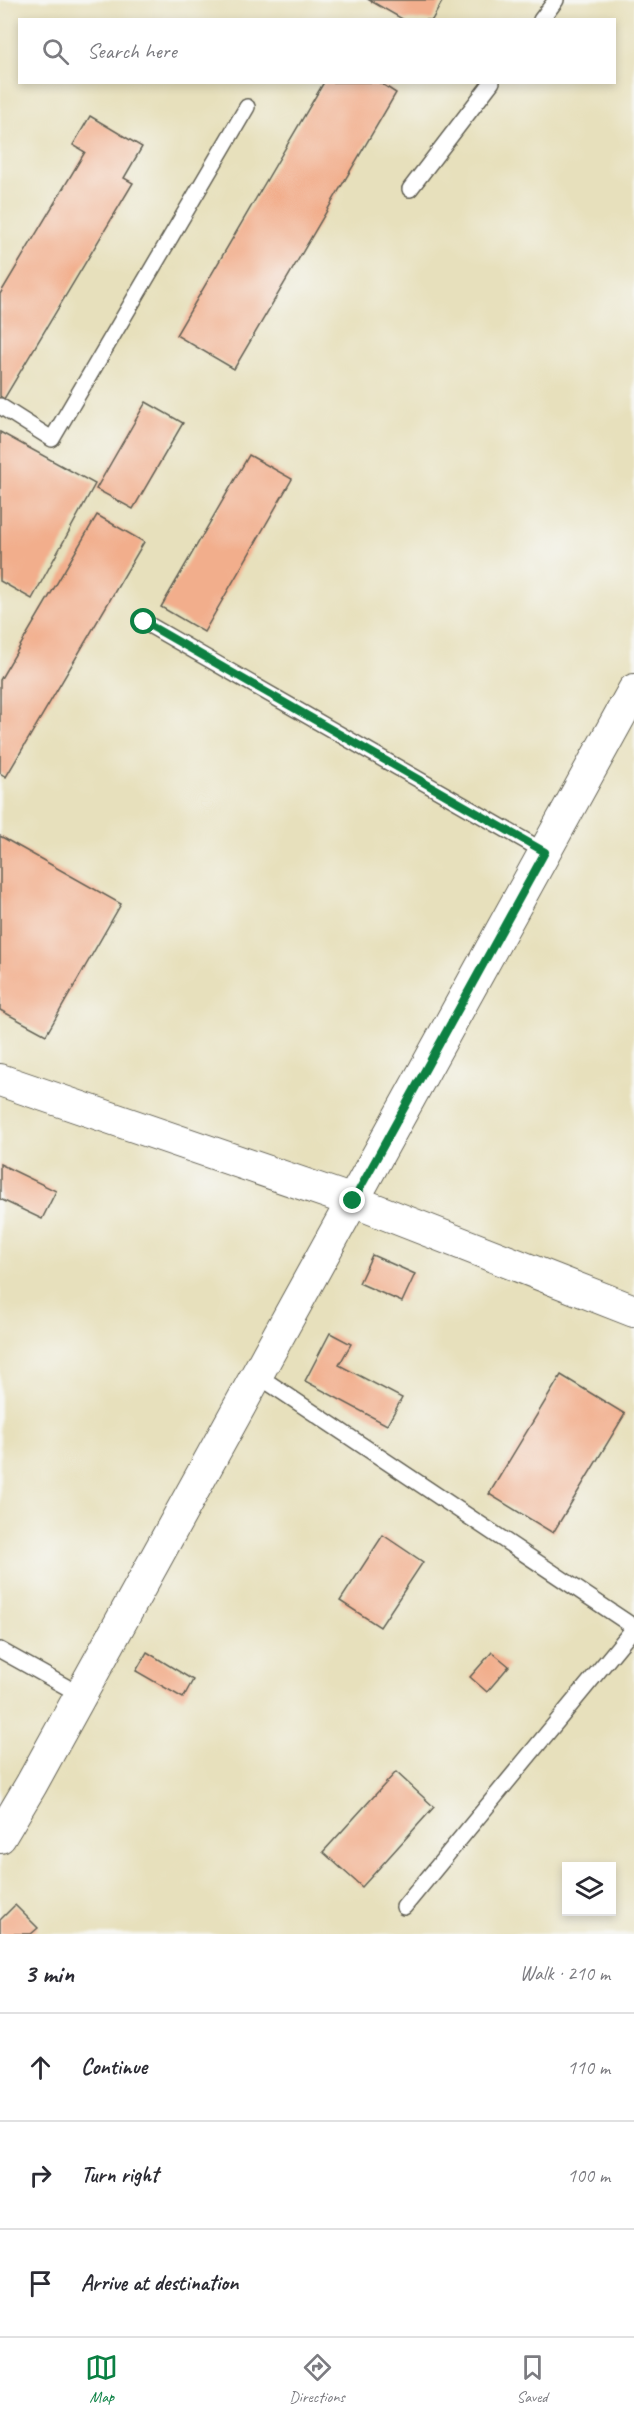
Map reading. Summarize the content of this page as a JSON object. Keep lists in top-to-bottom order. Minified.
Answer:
{"page":{"search":"Search here","heading":["3 min","Walk · 210 m"],"list":[["Continue","110 m"],["Turn right","100 m"],"Arrive at destination"],"nav":["Map","Directions","Saved"]}}
